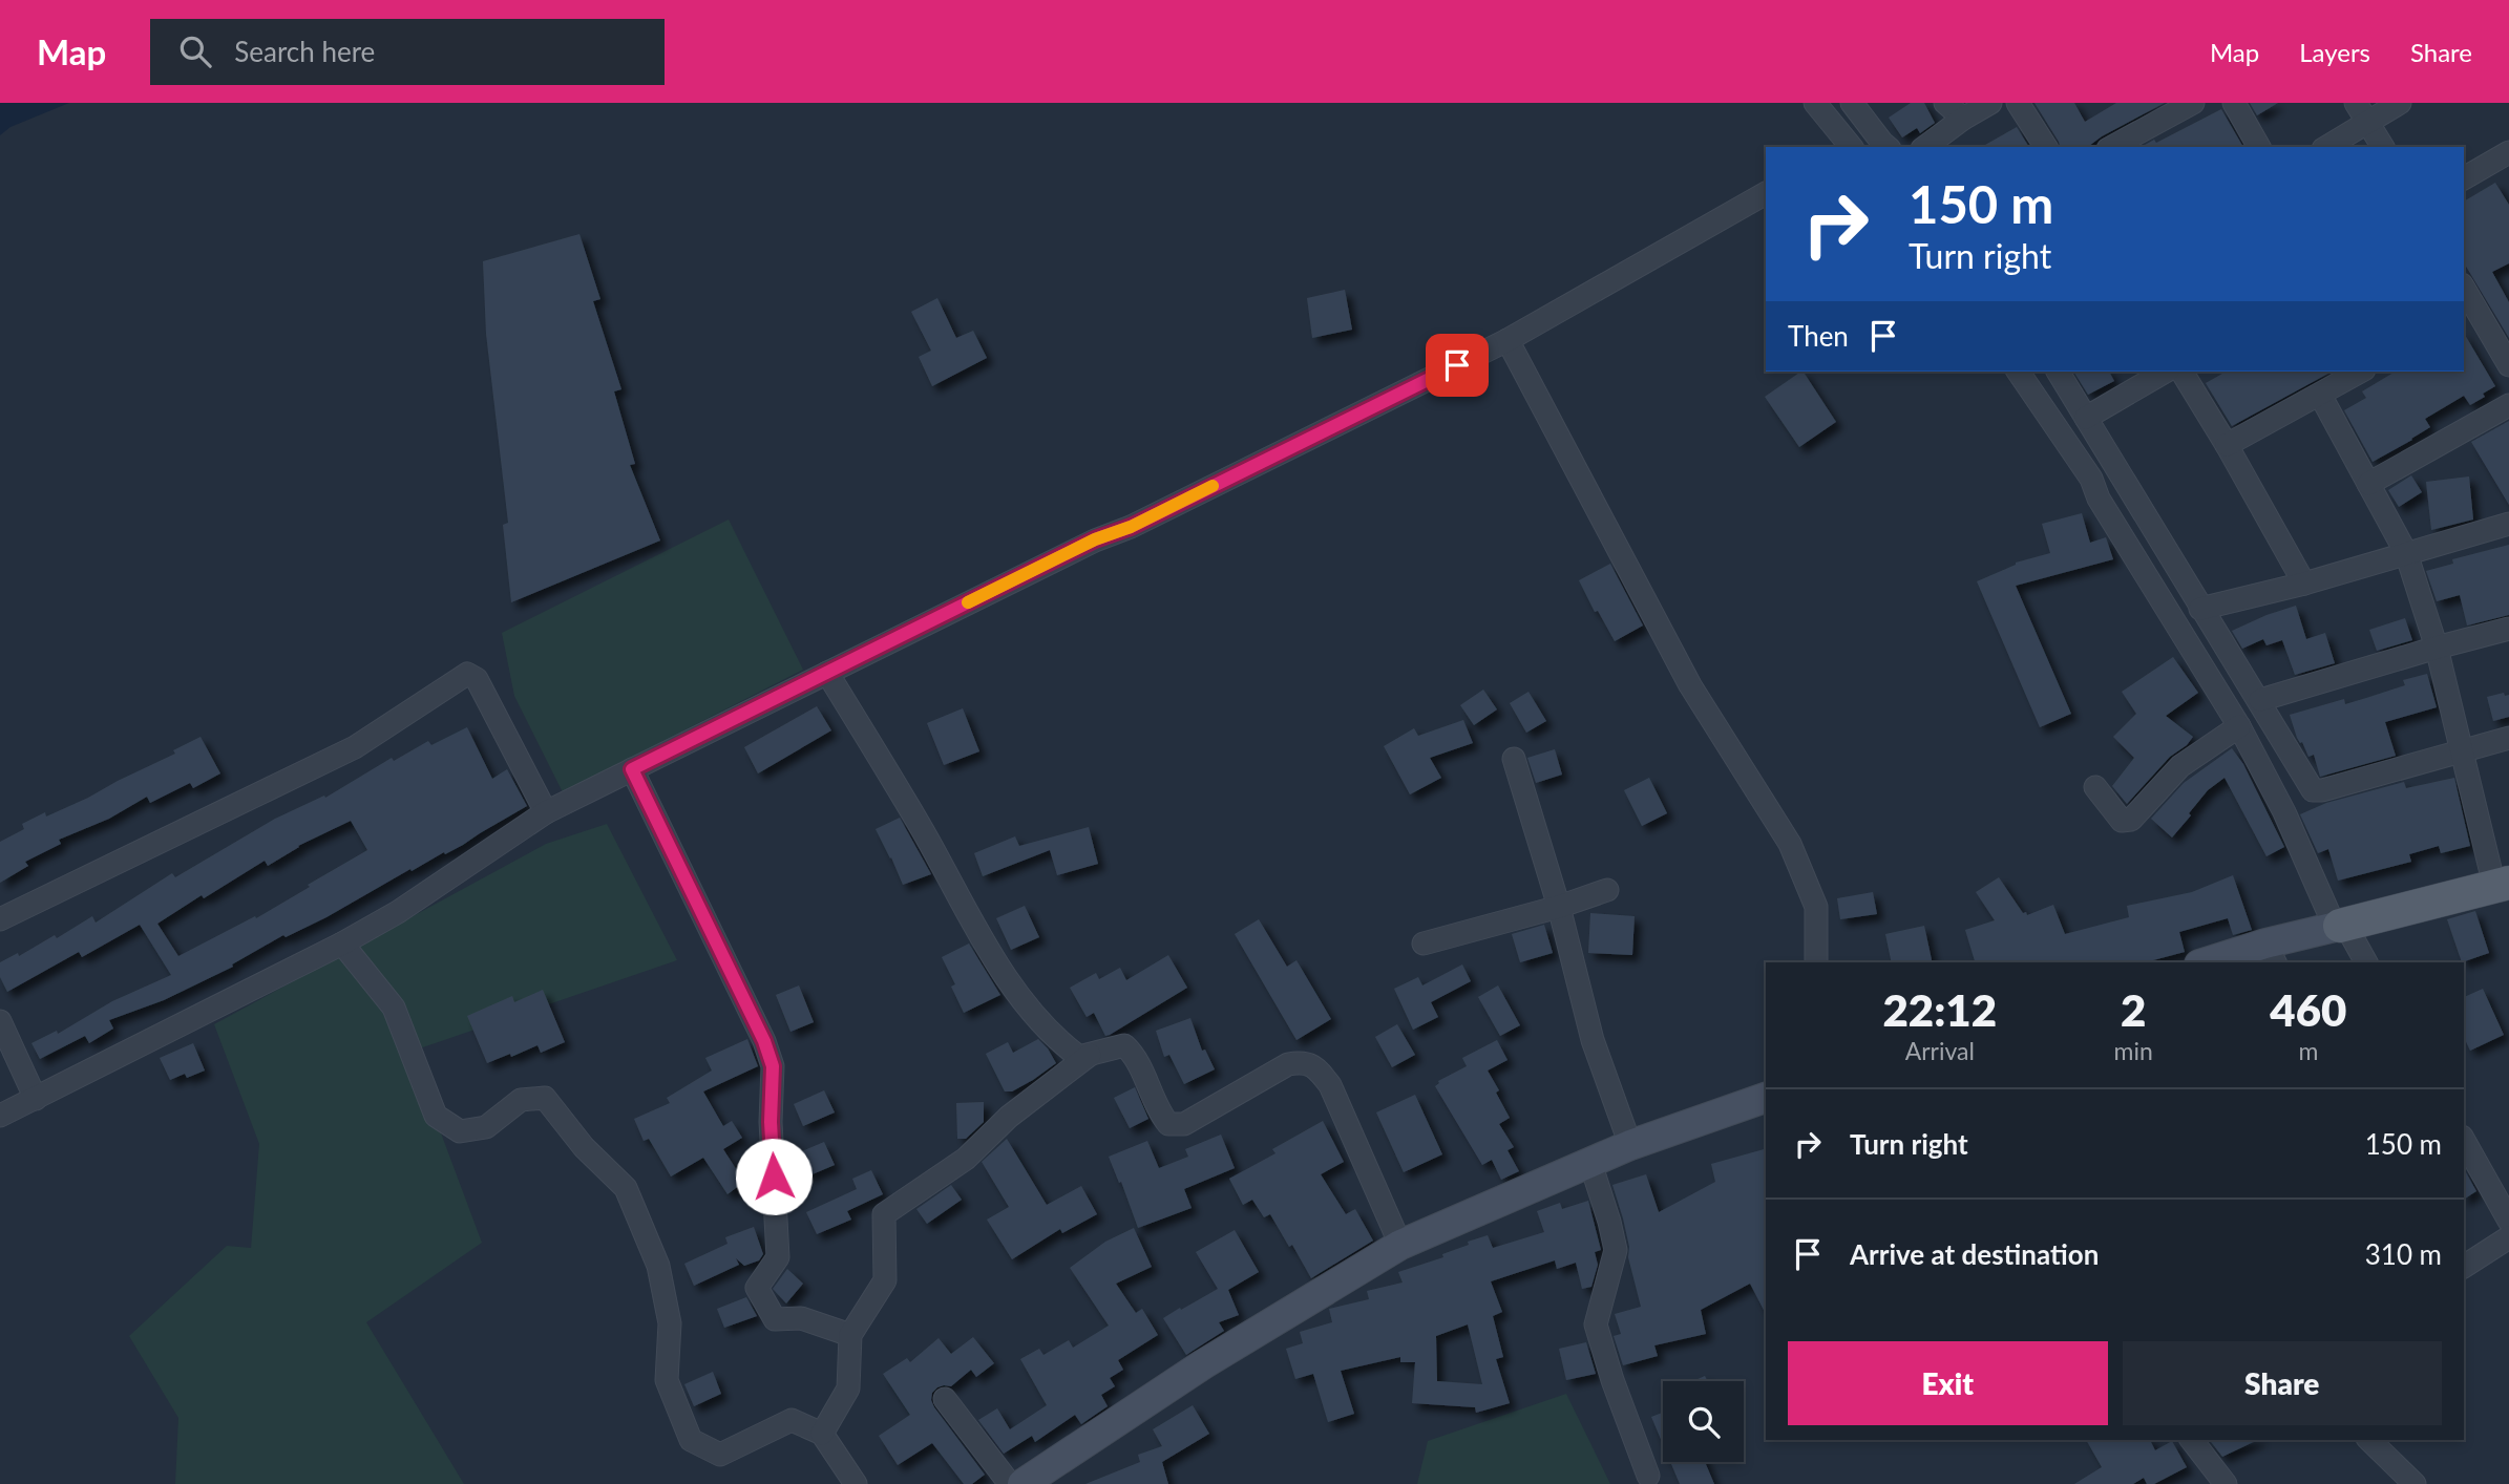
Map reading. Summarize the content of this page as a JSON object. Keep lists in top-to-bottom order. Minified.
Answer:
{"page":{"header":"Map","search":"Search here","nav":["Map","Layers","Share"],"turn":["150 m","Turn right"],"then":"Then","eta":["22:12","Arrival","2","min","460","m"],"list":[{"name":"Turn right","value":"150 m"},{"name":"Arrive at destination","value":"310 m"}],"buttons":["Exit","Share"]}}
